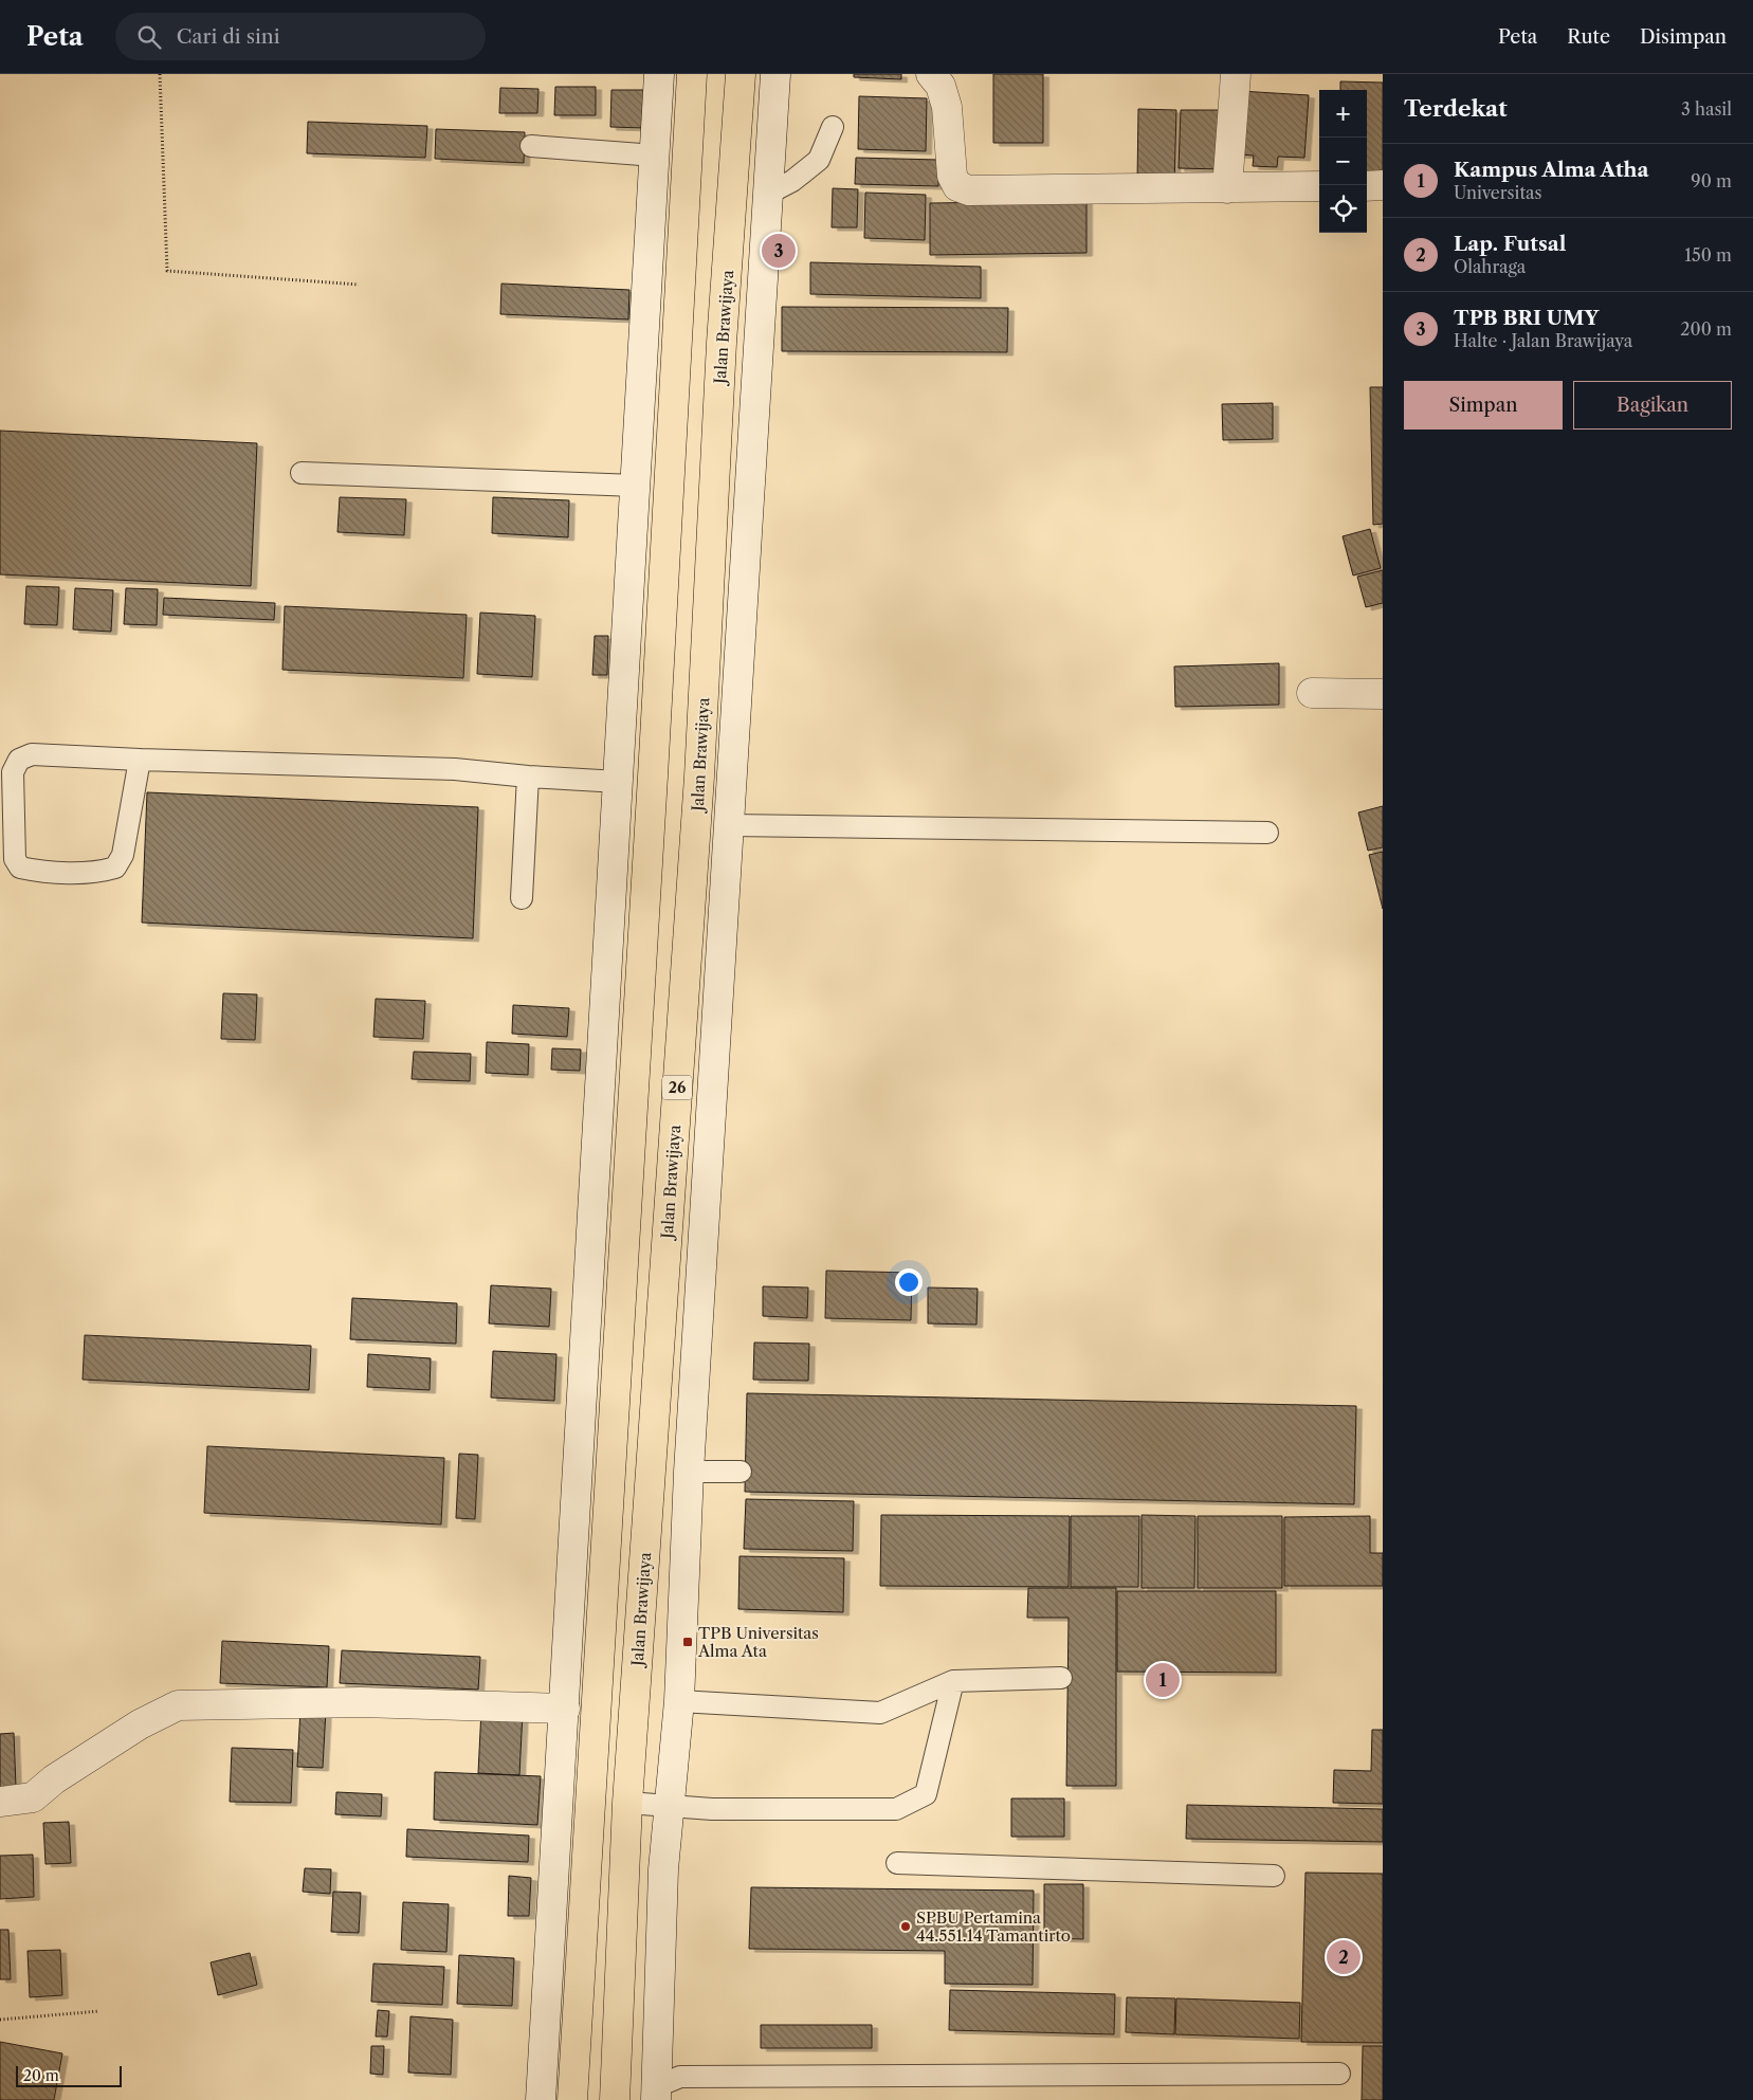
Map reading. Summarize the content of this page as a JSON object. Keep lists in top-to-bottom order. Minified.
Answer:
{"streets":{"highway":["Jalan Brawijaya","26"]},"places":{"transit":["TPB Universitas Alma Ata"],"other":["SPBU Pertamina 44.551.14 Tamantirto"]},"scale_bar":"20 m","page":{"header":"Peta","search":"Cari di sini","nav":["Peta","Rute","Disimpan"],"heading":["Terdekat","3 hasil"],"map_buttons":["+","−"],"list":[{"mark":"1","name":"Kampus Alma Atha","note":"Universitas","value":"90 m"},{"mark":"2","name":"Lap. Futsal","note":"Olahraga","value":"150 m"},{"mark":"3","name":"TPB BRI UMY","note":"Halte · Jalan Brawijaya","value":"200 m"}],"pins":["3","1","2"],"buttons":["Simpan","Bagikan"],"scale":"20 m"}}
